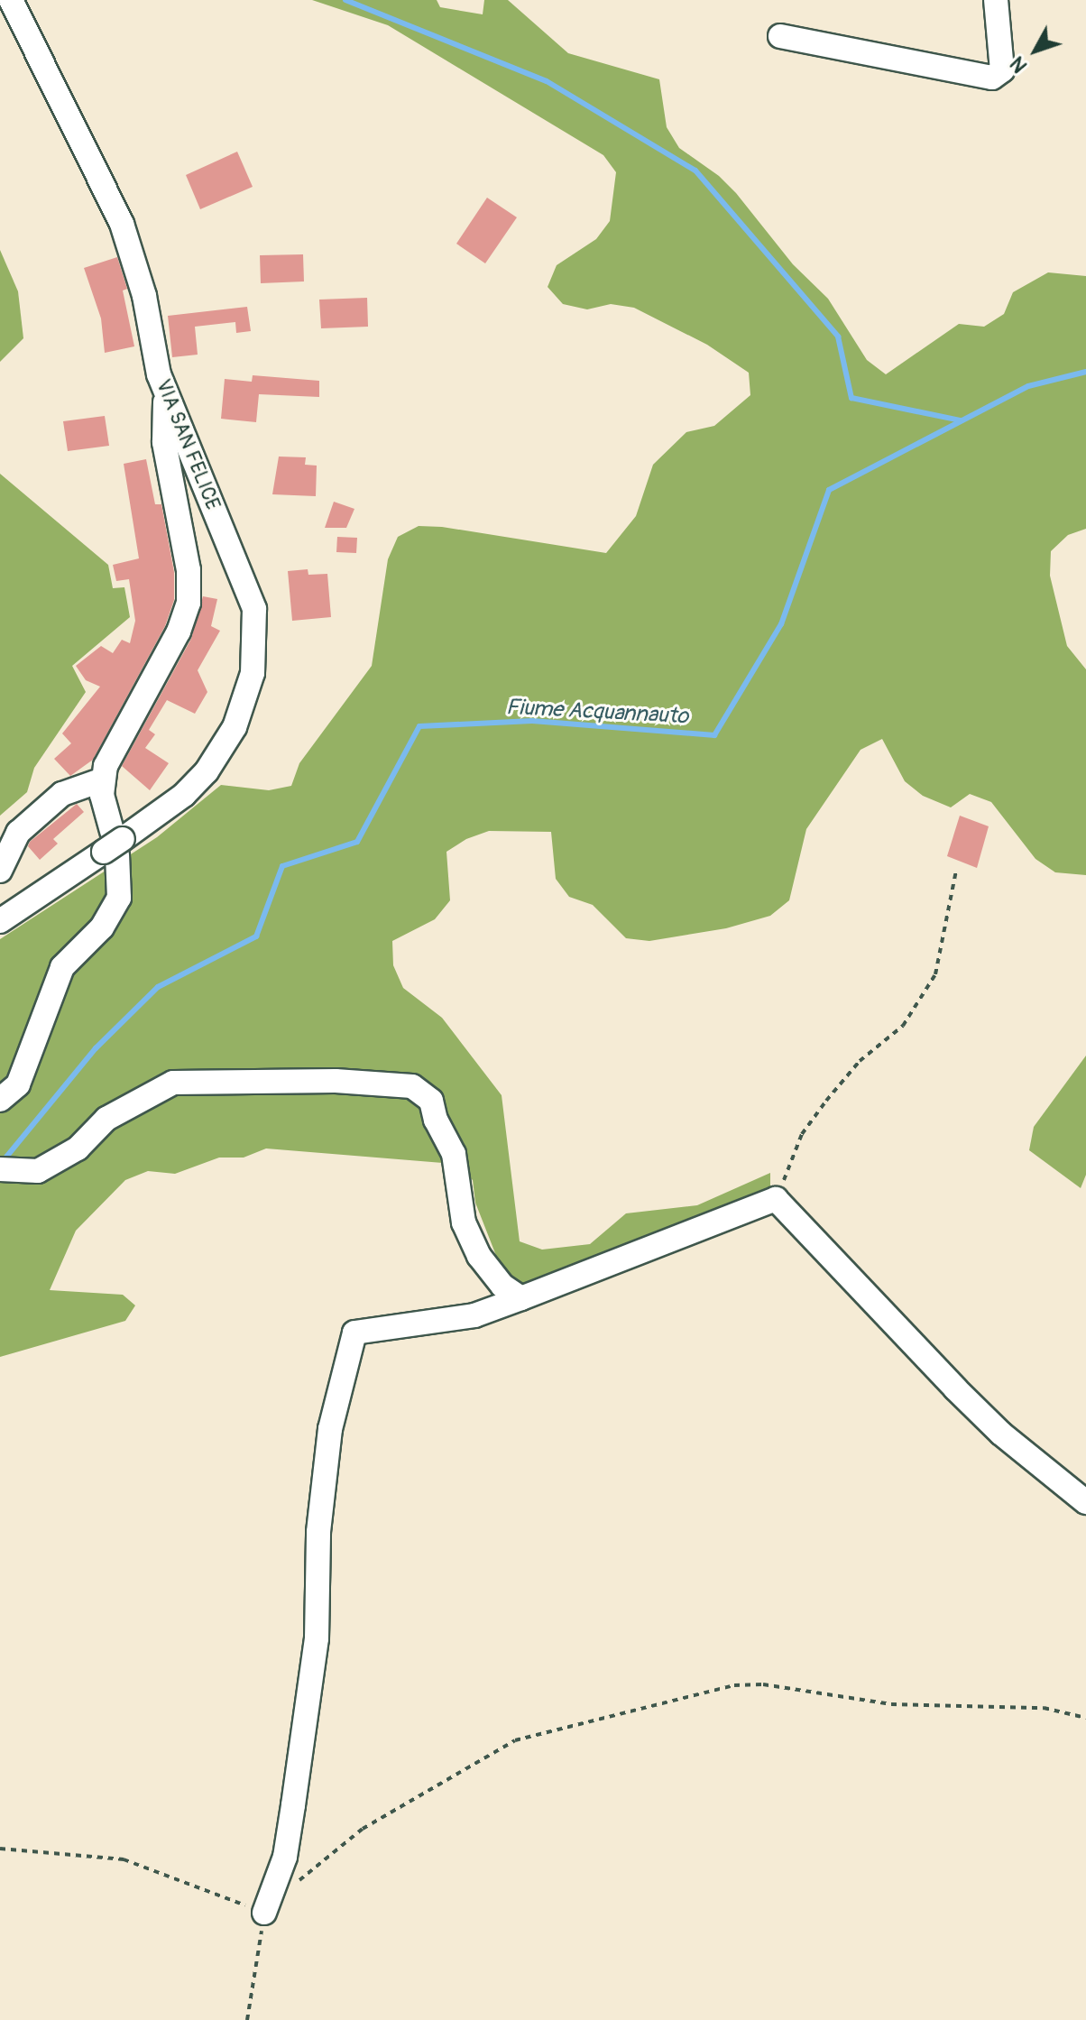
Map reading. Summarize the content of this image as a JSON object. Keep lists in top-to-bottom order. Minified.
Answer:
{"streets":{"street":["VIA SAN FELICE"]},"water":["Fiume Acquannauto"],"north":"bottom left"}
